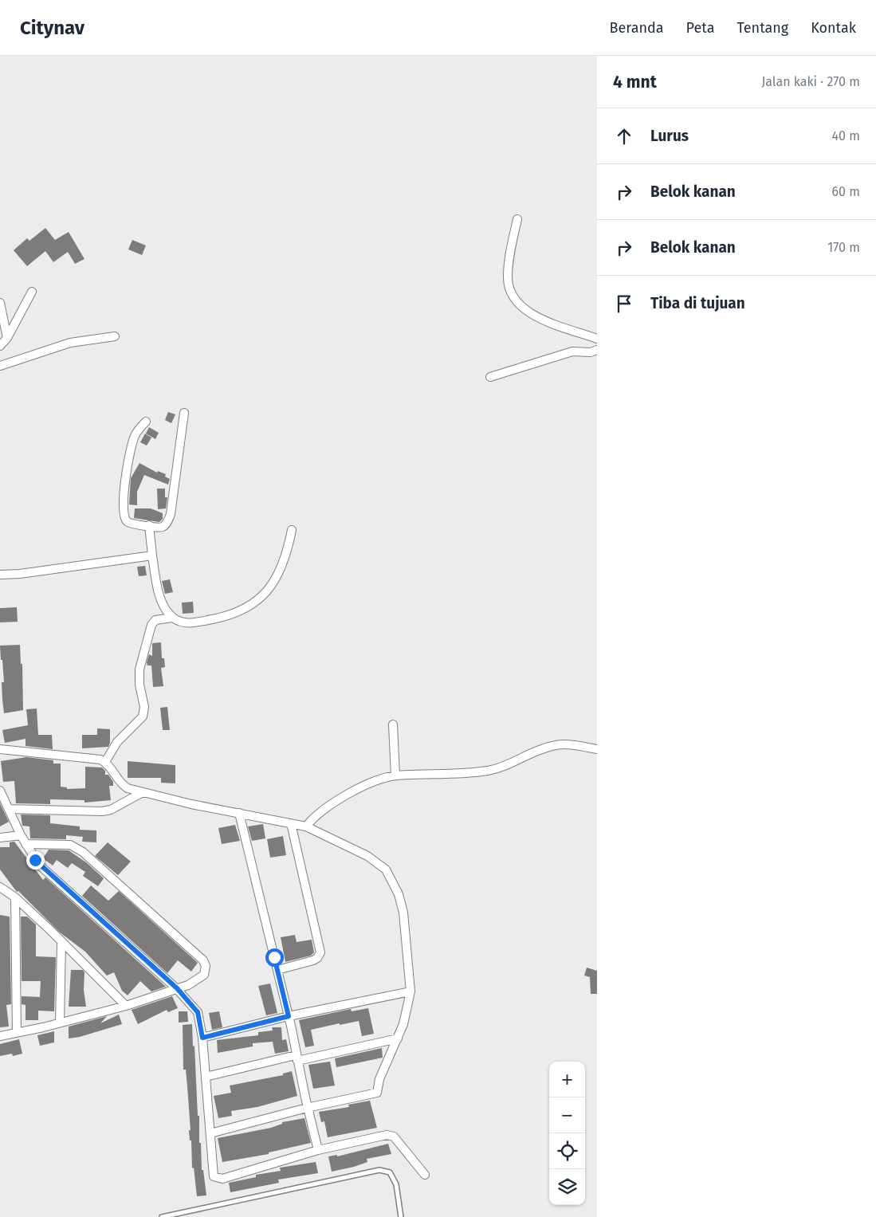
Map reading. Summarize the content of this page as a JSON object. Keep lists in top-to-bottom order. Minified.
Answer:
{"page":{"header":"Citynav","nav":["Beranda","Peta","Tentang","Kontak"],"heading":["4 mnt","Jalan kaki · 270 m"],"list":[["Lurus","40 m"],["Belok kanan","60 m"],["Belok kanan","170 m"],"Tiba di tujuan"],"map_buttons":["+","−"]}}
